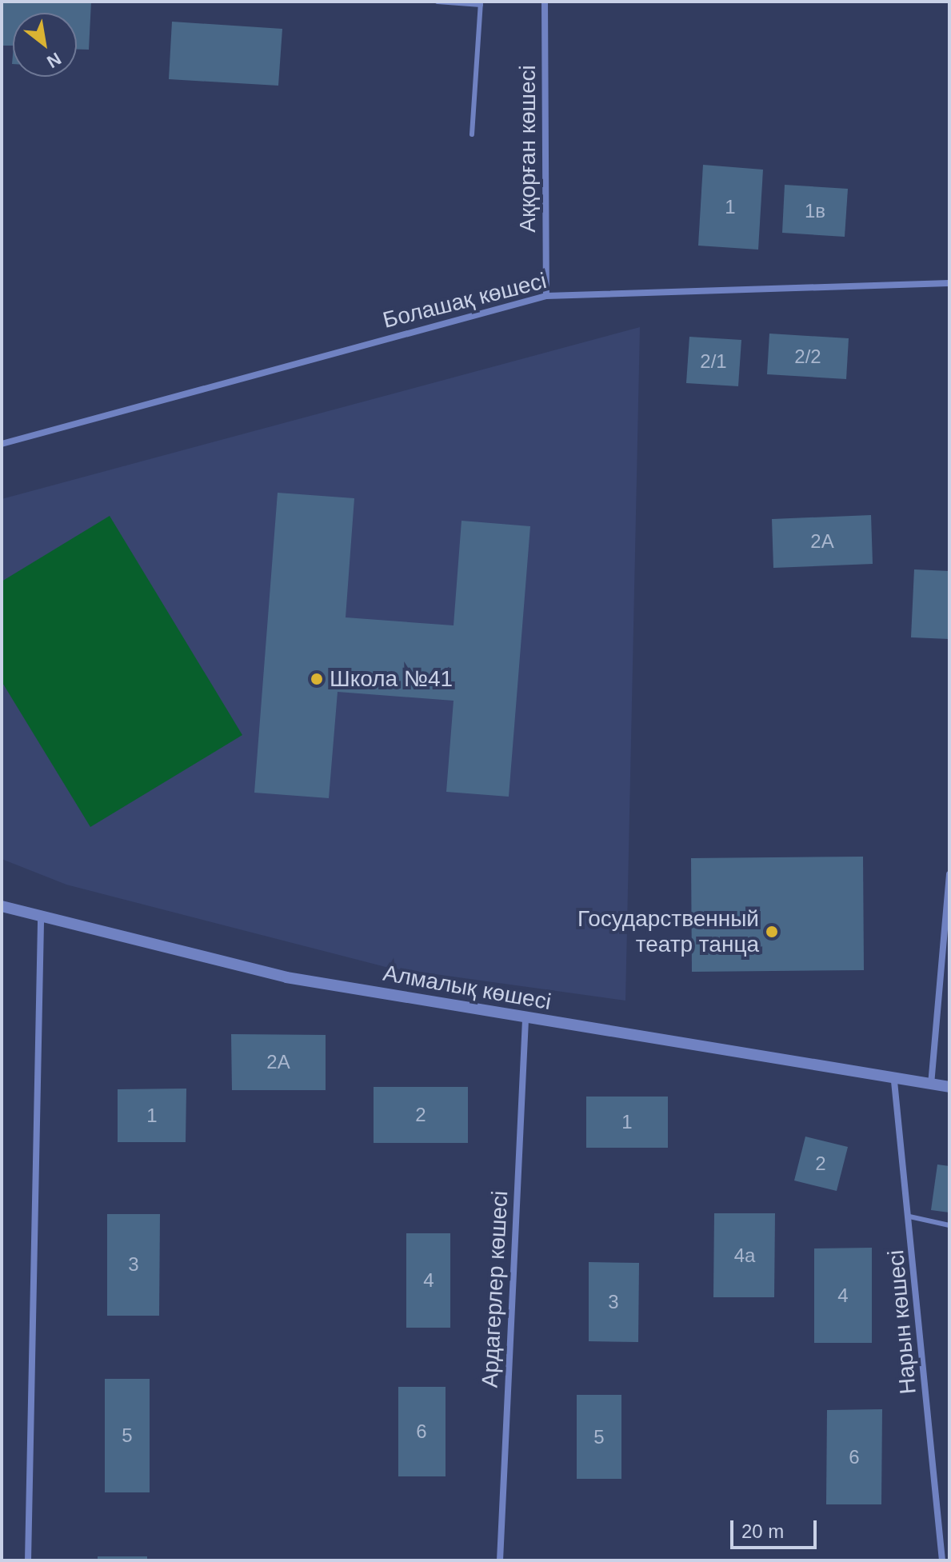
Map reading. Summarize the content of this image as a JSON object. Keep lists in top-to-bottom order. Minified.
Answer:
{"streets":{"street":["Аққорған көшесі","Болашақ көшесі","Алмалық көшесі","Ардагерлер көшесі","Нарын көшесі"]},"crossings":[["Аққорған көшесі","Болашақ көшесі"],["Алмалық көшесі","Ардагерлер көшесі"],["Алмалық көшесі","Нарын көшесі"]],"places":["Школа №41","Государственный театр танца"],"house_numbers":["1","1в","2/2","2/1","2А","2А","2","1","1","2","4а","3","4","4","3","6","5","5","6"],"scale_bar":"20 m","north":"bottom right"}
